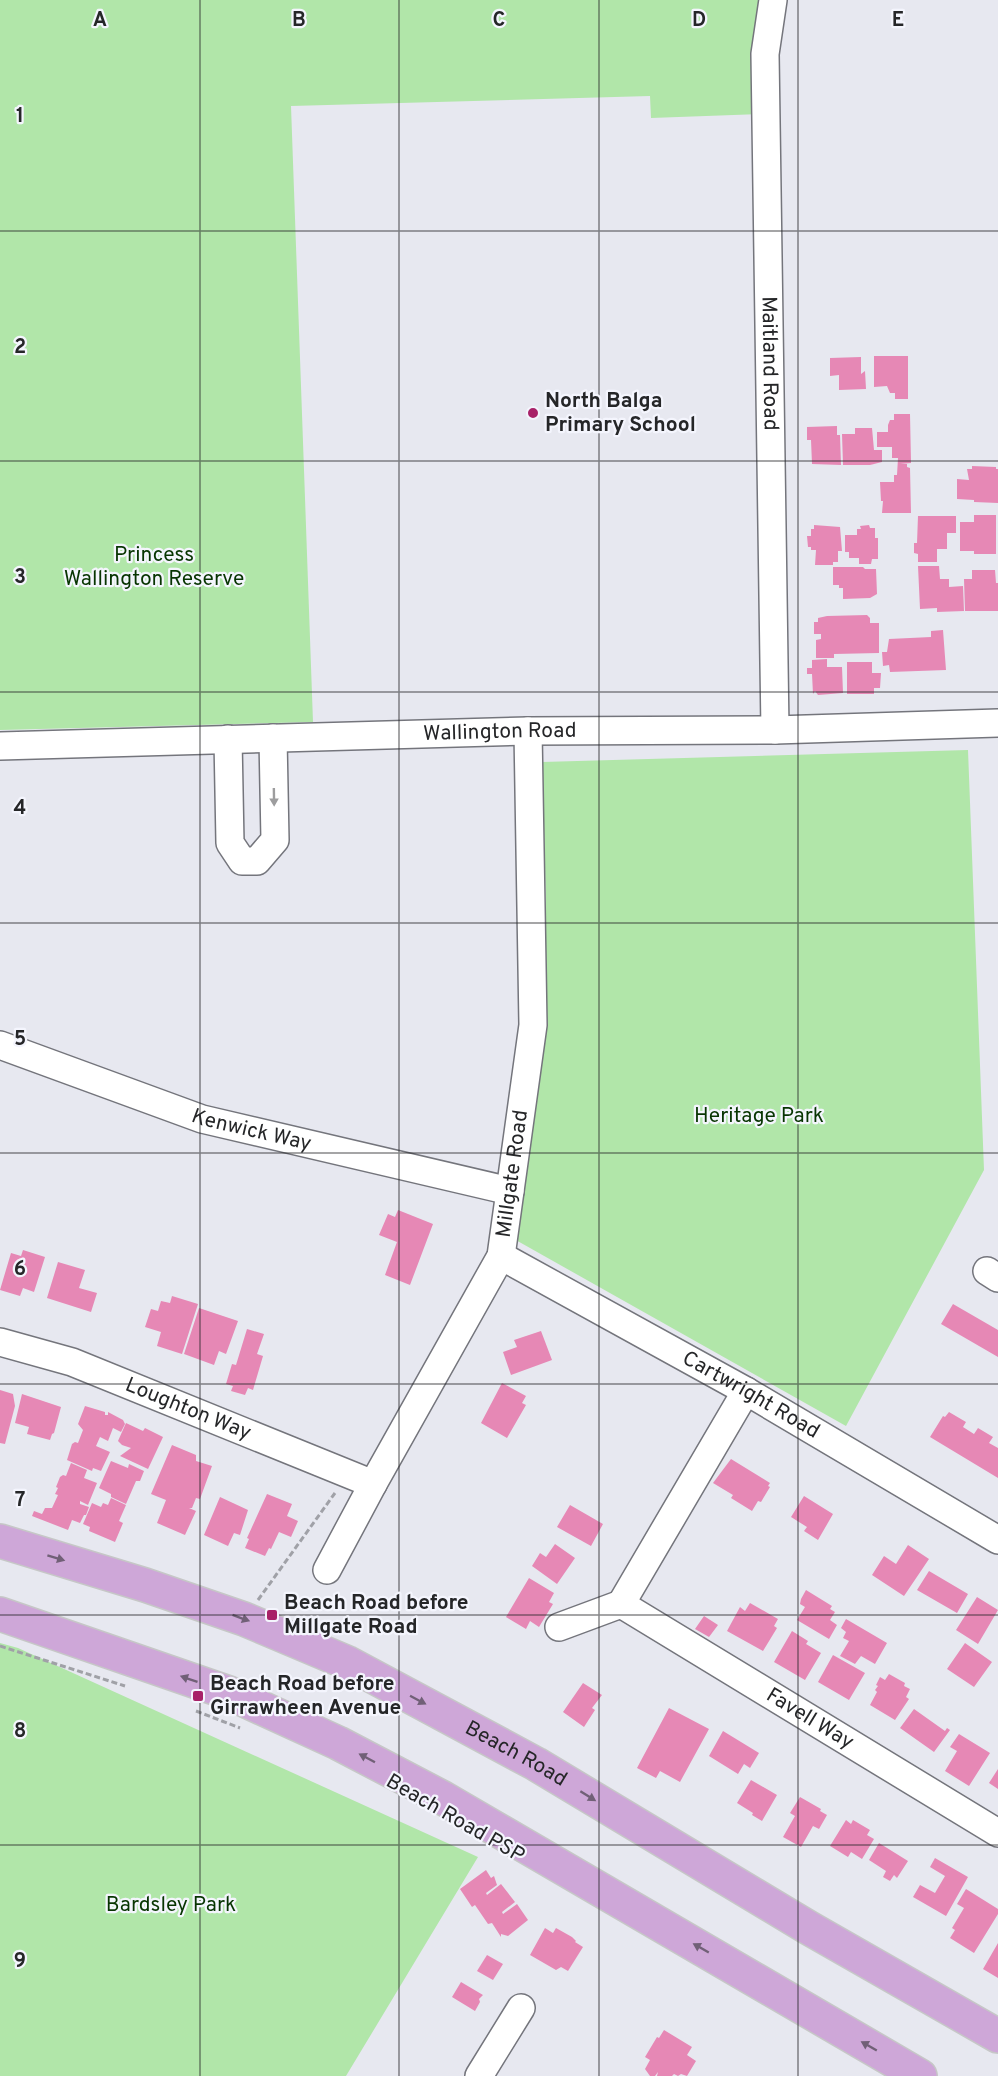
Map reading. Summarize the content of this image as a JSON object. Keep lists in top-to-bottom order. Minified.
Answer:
{"streets":{"main road":["Beach Road"],"street":["Maitland Road","Wallington Road","Kenwick Way","Millgate Road","Cartwright Road","Loughton Way","Favell Way"]},"crossings":[["Maitland Road","Wallington Road"],["Wallington Road","Millgate Road"],["Kenwick Way","Millgate Road"],["Millgate Road","Cartwright Road"],["Millgate Road","Loughton Way"]],"parks":["Princess Wallington Reserve","Heritage Park","Bardsley Park"],"places":{"other":["North Balga Primary School"],"transit":["Beach Road before Millgate Road","Beach Road before Girrawheen Avenue"]},"grid":{"columns":["A","B","C","D","E"],"rows":["1","2","3","4","5","6","7","8","9"]}}
